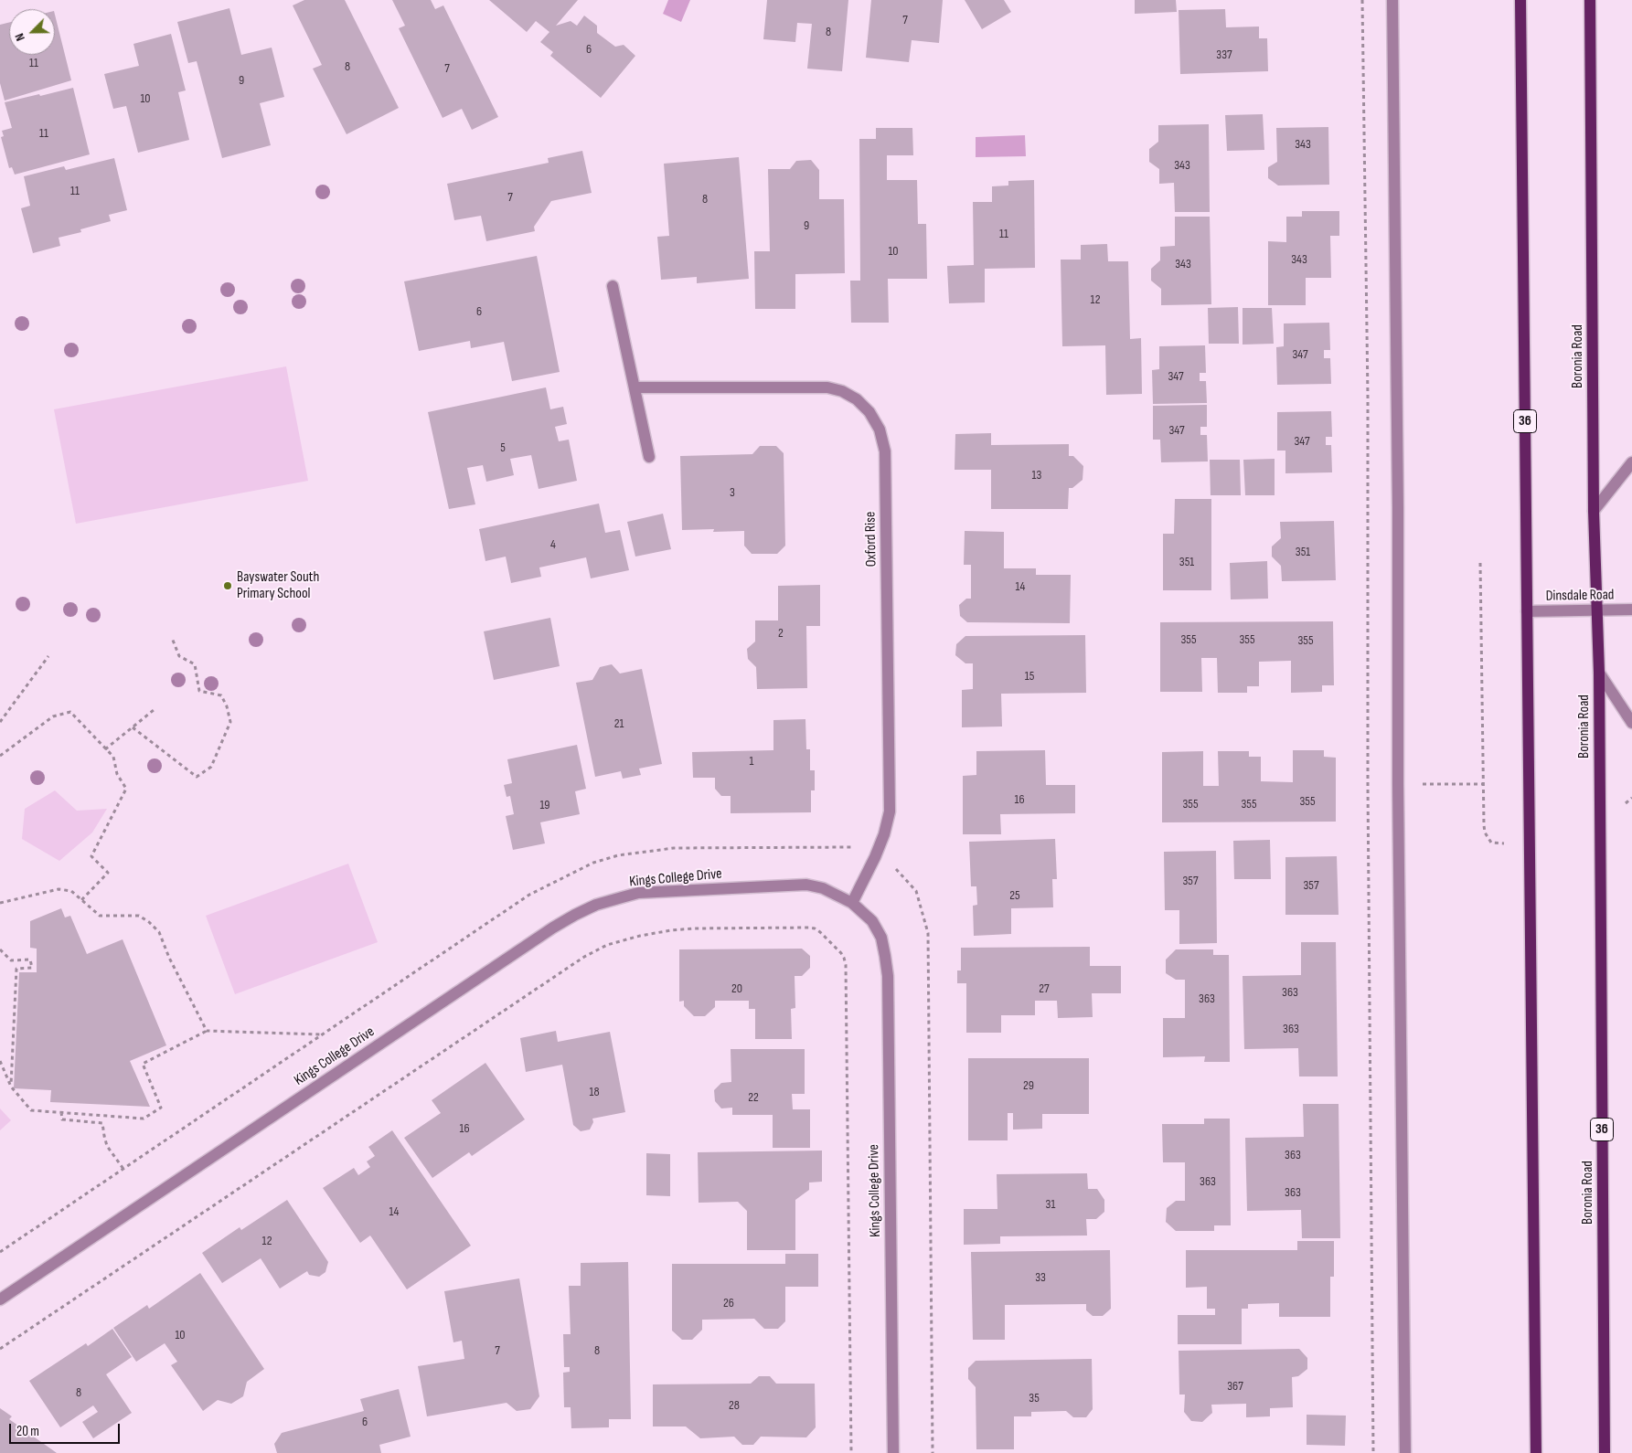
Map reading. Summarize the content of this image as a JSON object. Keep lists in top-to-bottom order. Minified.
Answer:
{"streets":{"main road":["Boronia Road","36"],"street":["Oxford Rise","Dinsdale Road","Kings College Drive"]},"crossings":[["Boronia Road","Dinsdale Road"],["36","Dinsdale Road"],["Oxford Rise","Kings College Drive"]],"places":["Bayswater South Primary School"],"house_numbers":["7","8","6","337","11","8","7","9","10","11","343","343","11","7","8","9","11","10","343","343","12","6","347","347","347","347","5","13","3","4","351","351","14","2","355","355","355","15","21","1","16","355","355","355","19","357","357","25","20","27","363","363","363","29","18","22","16","363","363","363","31","14","12","33","26","10","7","8","367","8","35","28","6"],"scale_bar":"20 m","north":"bottom left"}
